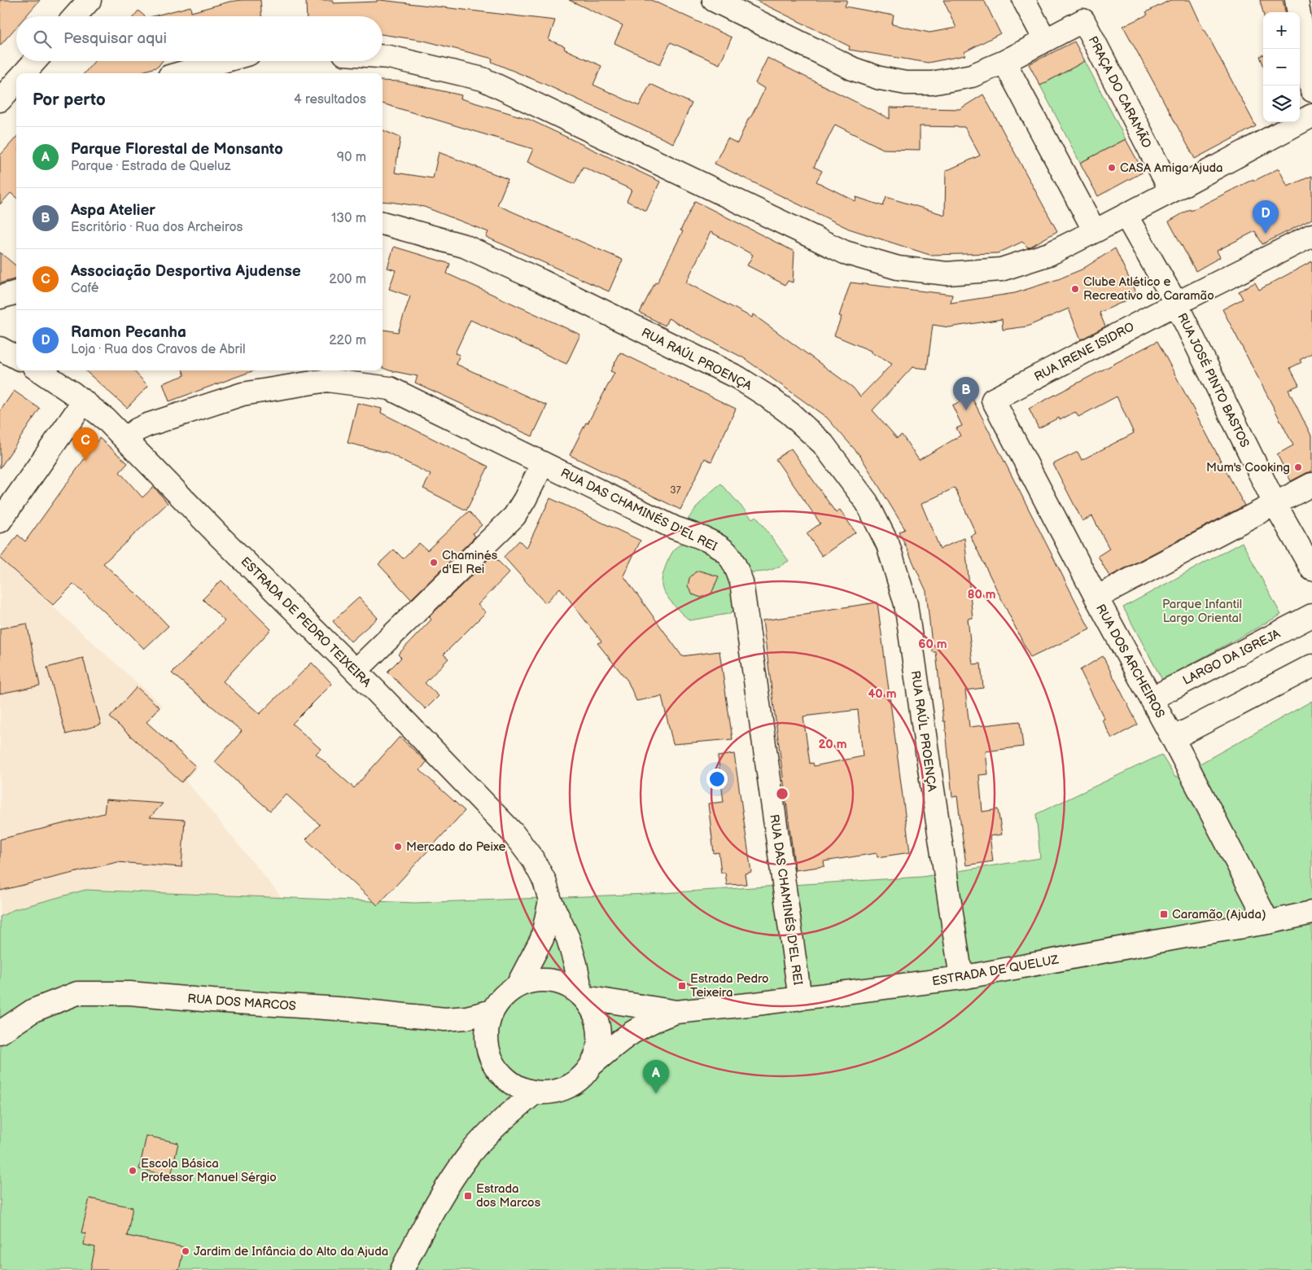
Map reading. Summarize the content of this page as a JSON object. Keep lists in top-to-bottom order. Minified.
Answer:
{"streets":{"street":["PRAÇA DO CARAMÃO","RUA IRENE ISIDRO","RUA RAÚL PROENÇA","RUA JOSÉ PINTO BASTOS","RUA DAS CHAMINÉS D'EL REI","ESTRADA DE PEDRO TEIXEIRA","LARGO DA IGREJA","RUA DOS ARCHEIROS","ESTRADA DE QUELUZ","RUA DOS MARCOS"]},"crossings":[["RUA IRENE ISIDRO","RUA JOSÉ PINTO BASTOS"],["RUA IRENE ISIDRO","RUA DOS ARCHEIROS"],["RUA RAÚL PROENÇA","ESTRADA DE QUELUZ"],["RUA DAS CHAMINÉS D'EL REI","ESTRADA DE PEDRO TEIXEIRA"],["RUA DAS CHAMINÉS D'EL REI","ESTRADA DE QUELUZ"],["ESTRADA DE PEDRO TEIXEIRA","ESTRADA DE QUELUZ"],["ESTRADA DE PEDRO TEIXEIRA","RUA DOS MARCOS"],["LARGO DA IGREJA","RUA DOS ARCHEIROS"],["RUA DOS ARCHEIROS","ESTRADA DE QUELUZ"],["ESTRADA DE QUELUZ","RUA DOS MARCOS"]],"parks":["Parque Infantil Largo Oriental"],"places":{"other":["CASA Amiga Ajuda","Clube Atlético e Recreativo do Caramão","Mum's Cooking","Chaminés d'El Rei","Mercado do Peixe","Escola Básica Professor Manuel Sérgio","Jardim de Infância do Alto da Ajuda"],"transit":["Caramão (Ajuda)","Estrada Pedro Teixeira","Estrada dos Marcos"]},"house_numbers":["37"],"page":{"map_buttons":["+","−"],"search":"Pesquisar aqui","heading":["Por perto","4 resultados"],"list":[{"mark":"A","name":"Parque Florestal de Monsanto","note":"Parque · Estrada de Queluz","value":"90 m"},{"mark":"B","name":"Aspa Atelier","note":"Escritório · Rua dos Archeiros","value":"130 m"},{"mark":"C","name":"Associação Desportiva Ajudense","note":"Café","value":"200 m"},{"mark":"D","name":"Ramon Pecanha","note":"Loja · Rua dos Cravos de Abril","value":"220 m"}],"pins":["D","B","C","A"]},"rings":["80 m","60 m","40 m","20 m"]}
